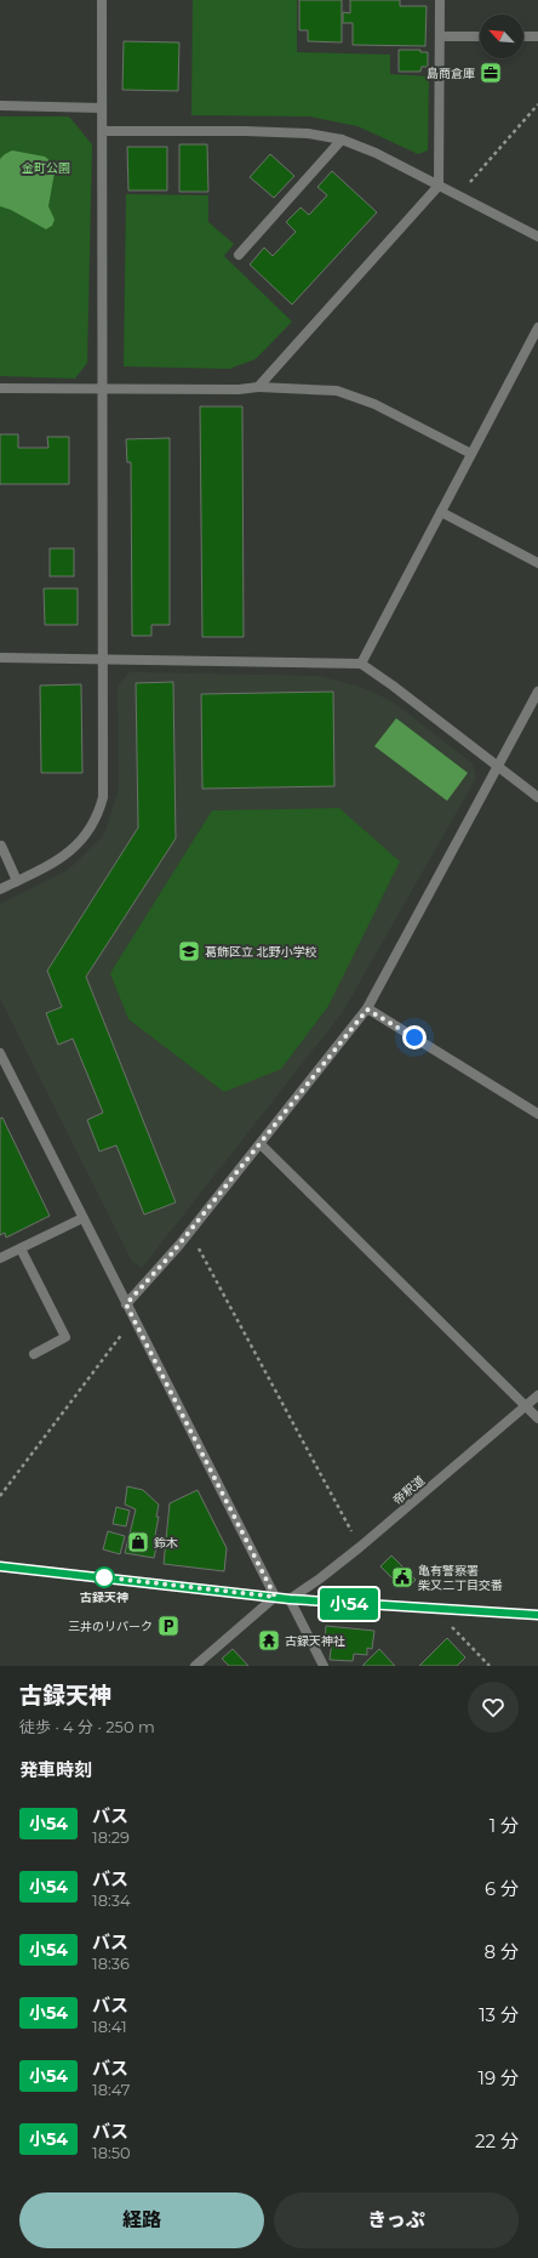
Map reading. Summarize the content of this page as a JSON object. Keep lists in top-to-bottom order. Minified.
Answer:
{"streets":{"street":["帝釈道"]},"parks":["金町公園"],"places":{"office":["島商倉庫"],"school or university":["葛飾区立 北野小学校"],"shop":["鈴木"],"other":["古録天神"],"public building":["亀有警察署 柴又二丁目交番"],"parking":["三井のリパーク"],"temple":["古録天神社"]},"lines":["bus line 小54"],"north":"top left","page":{"on_map":"小54","heading":[["古録天神","徒歩 · 4 分 · 250 m"],"発車時刻"],"list":[{"mark":"小54","name":"バス","note":"18:29","value":"1 分"},{"mark":"小54","name":"バス","note":"18:34","value":"6 分"},{"mark":"小54","name":"バス","note":"18:36","value":"8 分"},{"mark":"小54","name":"バス","note":"18:41","value":"13 分"},{"mark":"小54","name":"バス","note":"18:47","value":"19 分"},{"mark":"小54","name":"バス","note":"18:50","value":"22 分"}],"buttons":["経路","きっぷ"]}}
